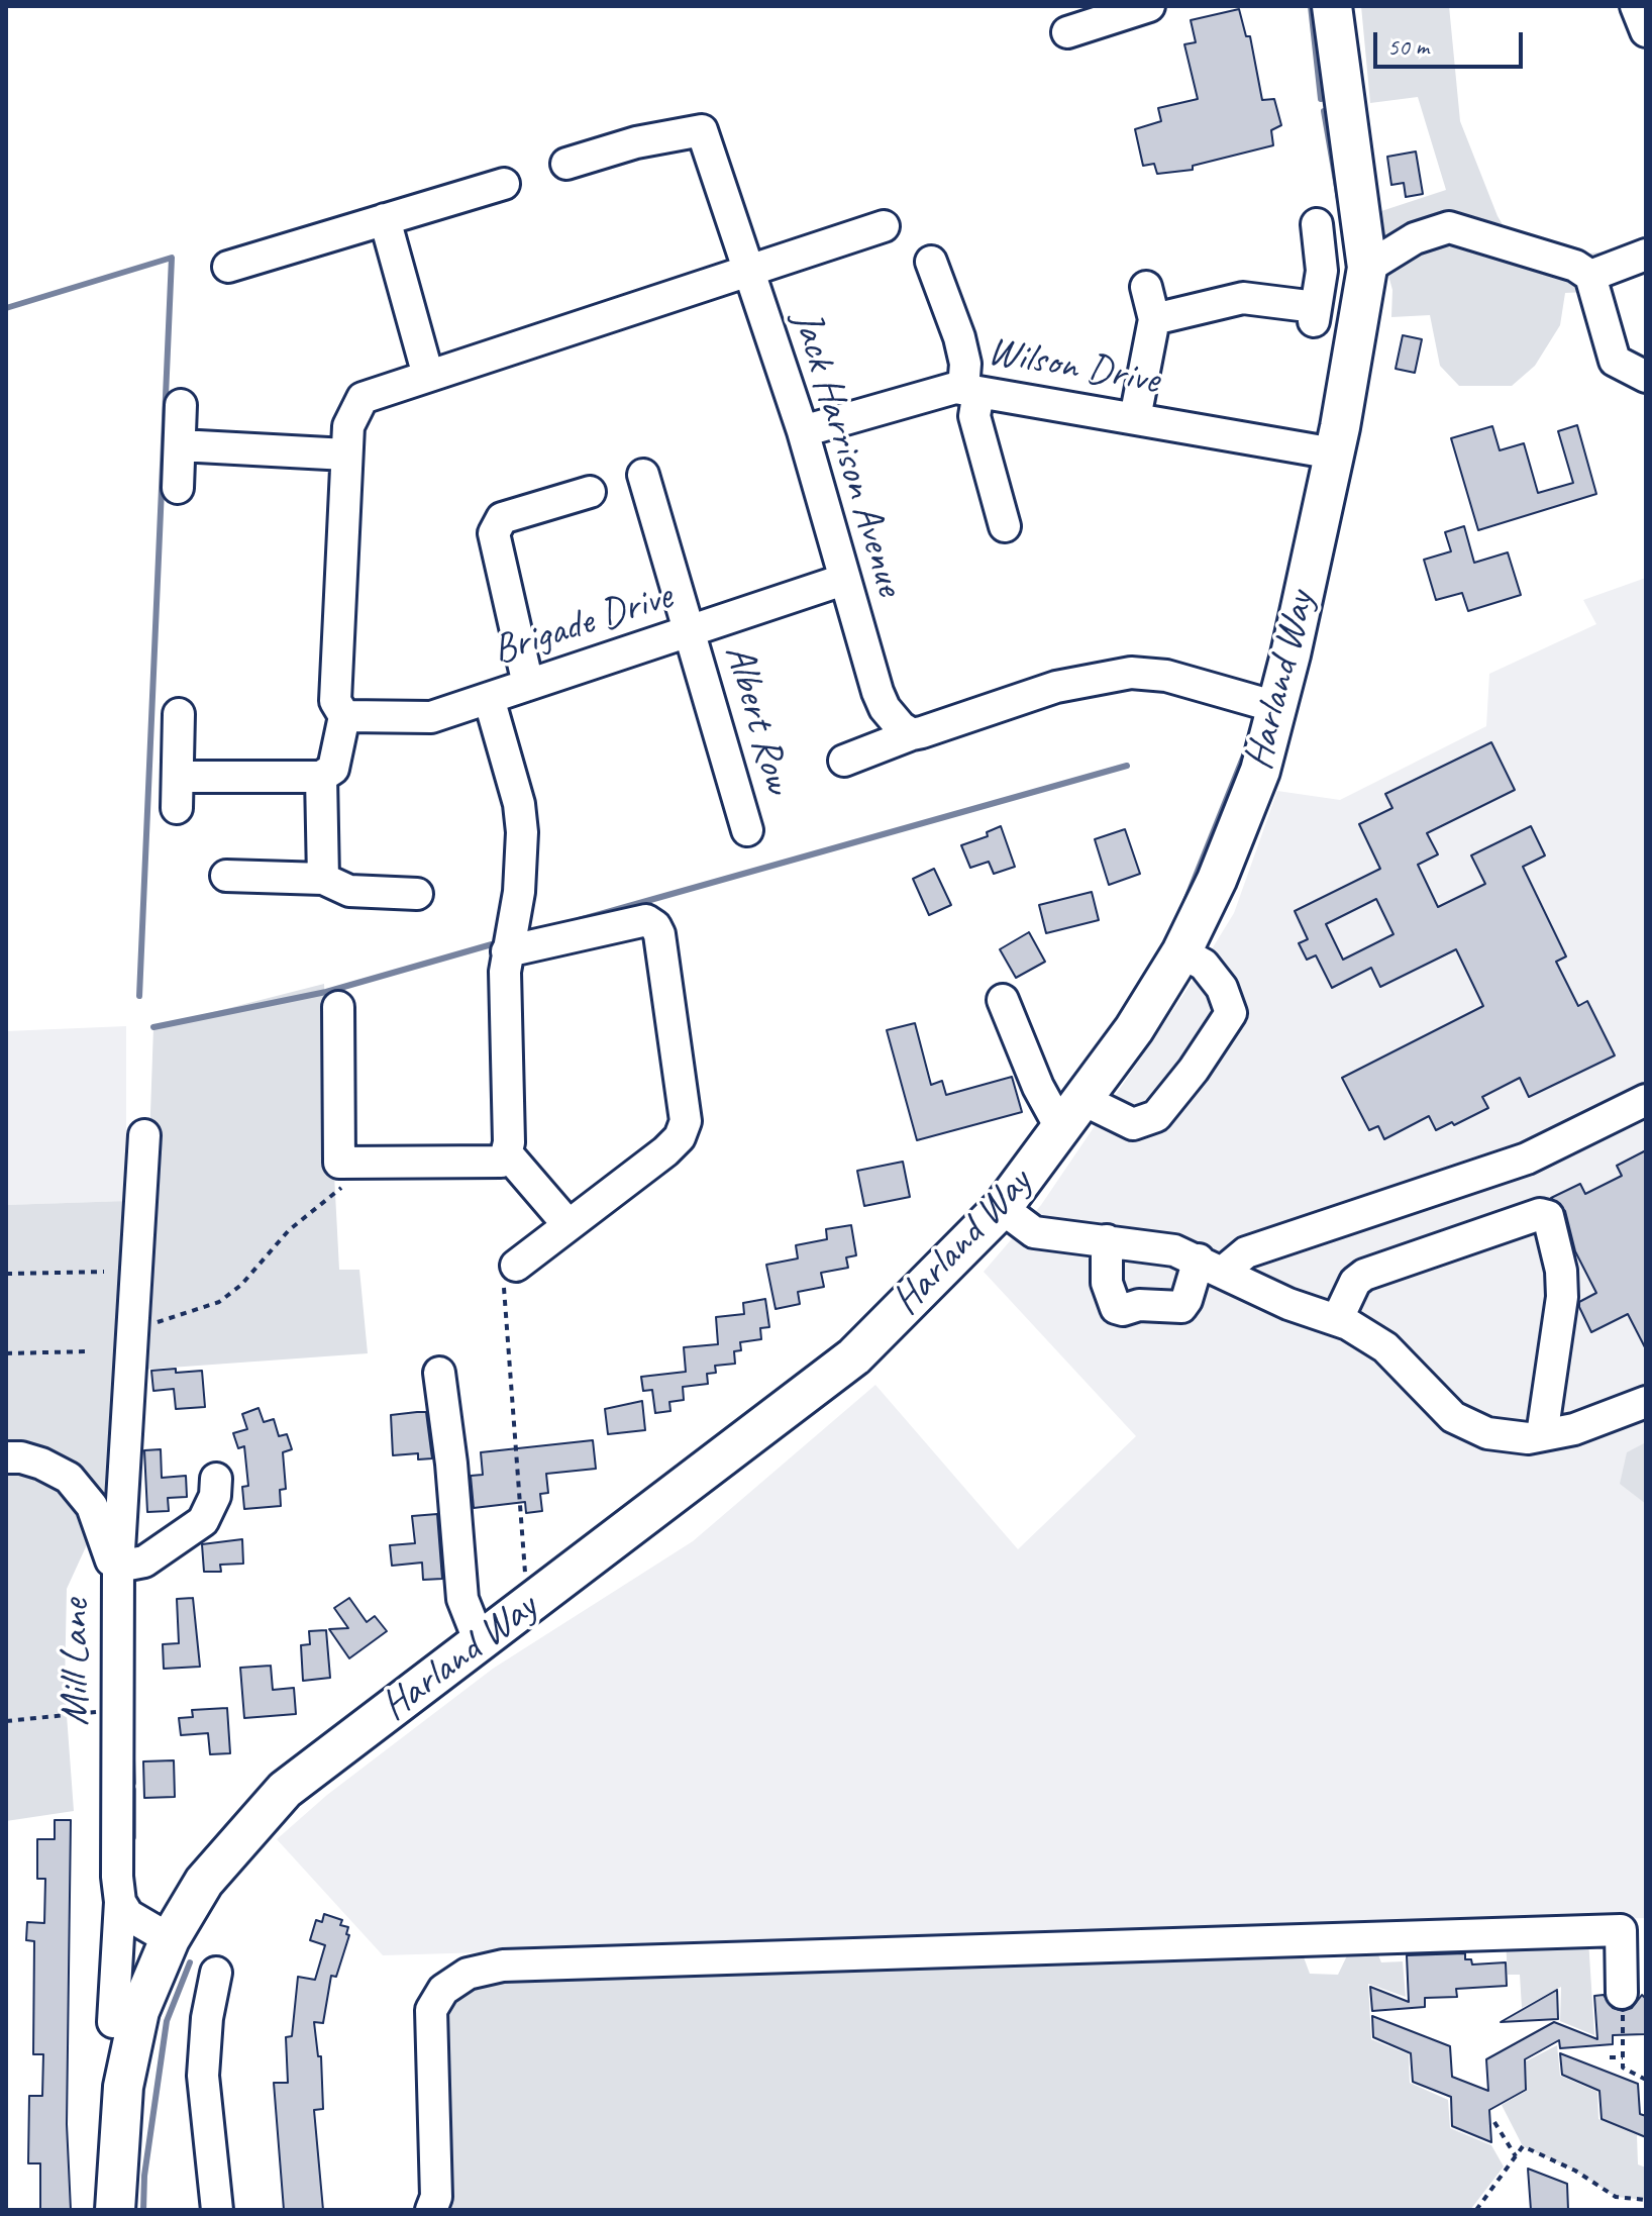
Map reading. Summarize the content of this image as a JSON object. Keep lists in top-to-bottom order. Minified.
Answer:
{"streets":{"main road":["Harland Way"],"street":["Wilson Drive","Jack Harrison Avenue","Brigade Drive","Albert Row","Mill Lane"]},"crossings":[["Wilson Drive","Jack Harrison Avenue"],["Wilson Drive","Harland Way"],["Jack Harrison Avenue","Brigade Drive"],["Brigade Drive","Albert Row"]],"scale_bar":"50 m"}
